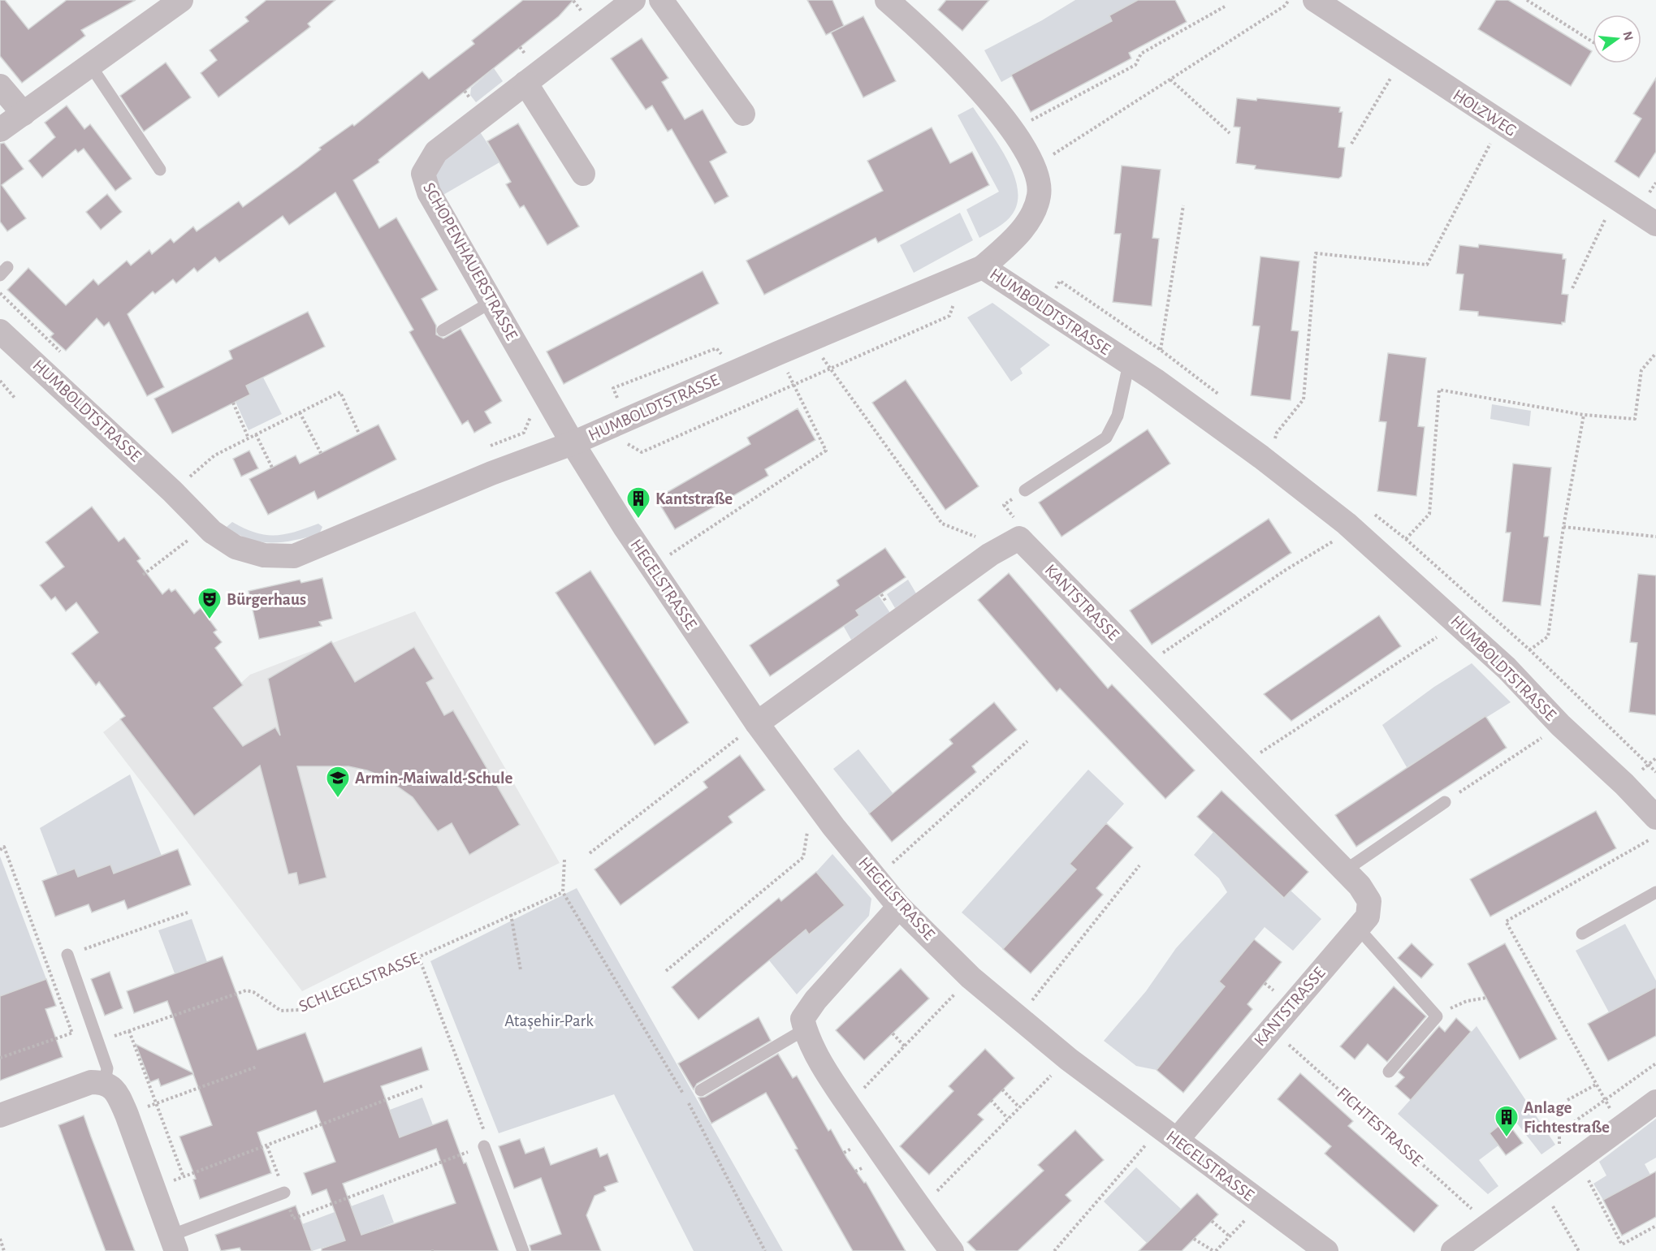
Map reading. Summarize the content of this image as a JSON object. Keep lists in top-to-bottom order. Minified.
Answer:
{"streets":{"street":["HOLZWEG","SCHOPENHAUERSTRASSE","HUMBOLDTSTRASSE","HEGELSTRASSE","KANTSTRASSE"],"path":["SCHLEGELSTRASSE","FICHTESTRASSE"]},"crossings":[["SCHOPENHAUERSTRASSE","HUMBOLDTSTRASSE"],["SCHOPENHAUERSTRASSE","HEGELSTRASSE"],["HUMBOLDTSTRASSE","HEGELSTRASSE"],["HEGELSTRASSE","KANTSTRASSE"],["KANTSTRASSE","FICHTESTRASSE"]],"parks":["Ataşehir-Park"],"places":{"building":["Kantstraße","Anlage Fichtestraße"],"theatre":["Bürgerhaus"],"school or university":["Armin-Maiwald-Schule"]},"north":"right"}
